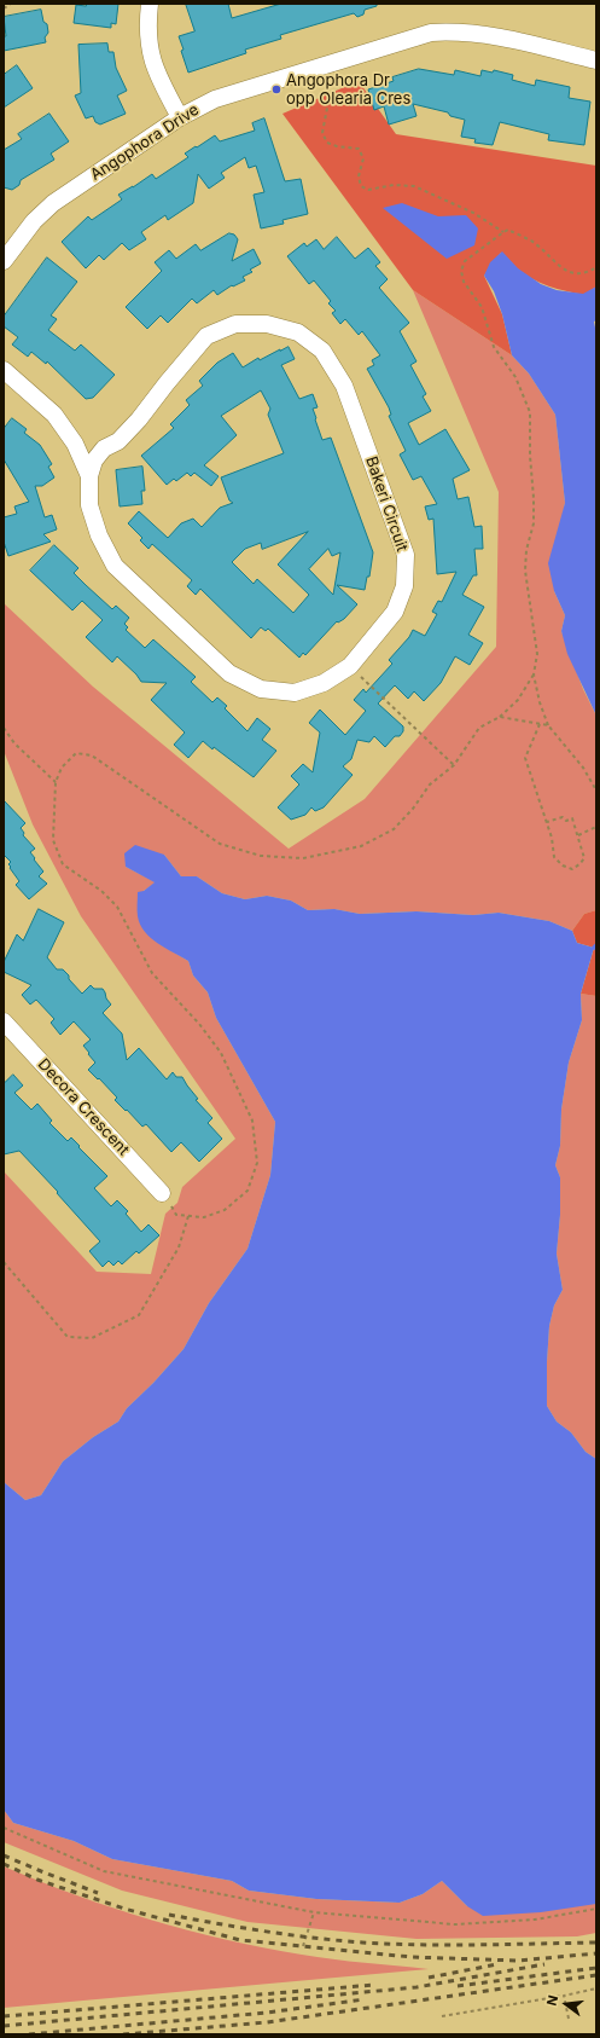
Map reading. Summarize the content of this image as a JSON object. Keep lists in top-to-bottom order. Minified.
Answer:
{"streets":{"street":["Angophora Drive","Bakeri Circuit","Decora Crescent"]},"places":["Angophora Dr opp Olearia Cres"],"north":"left"}
